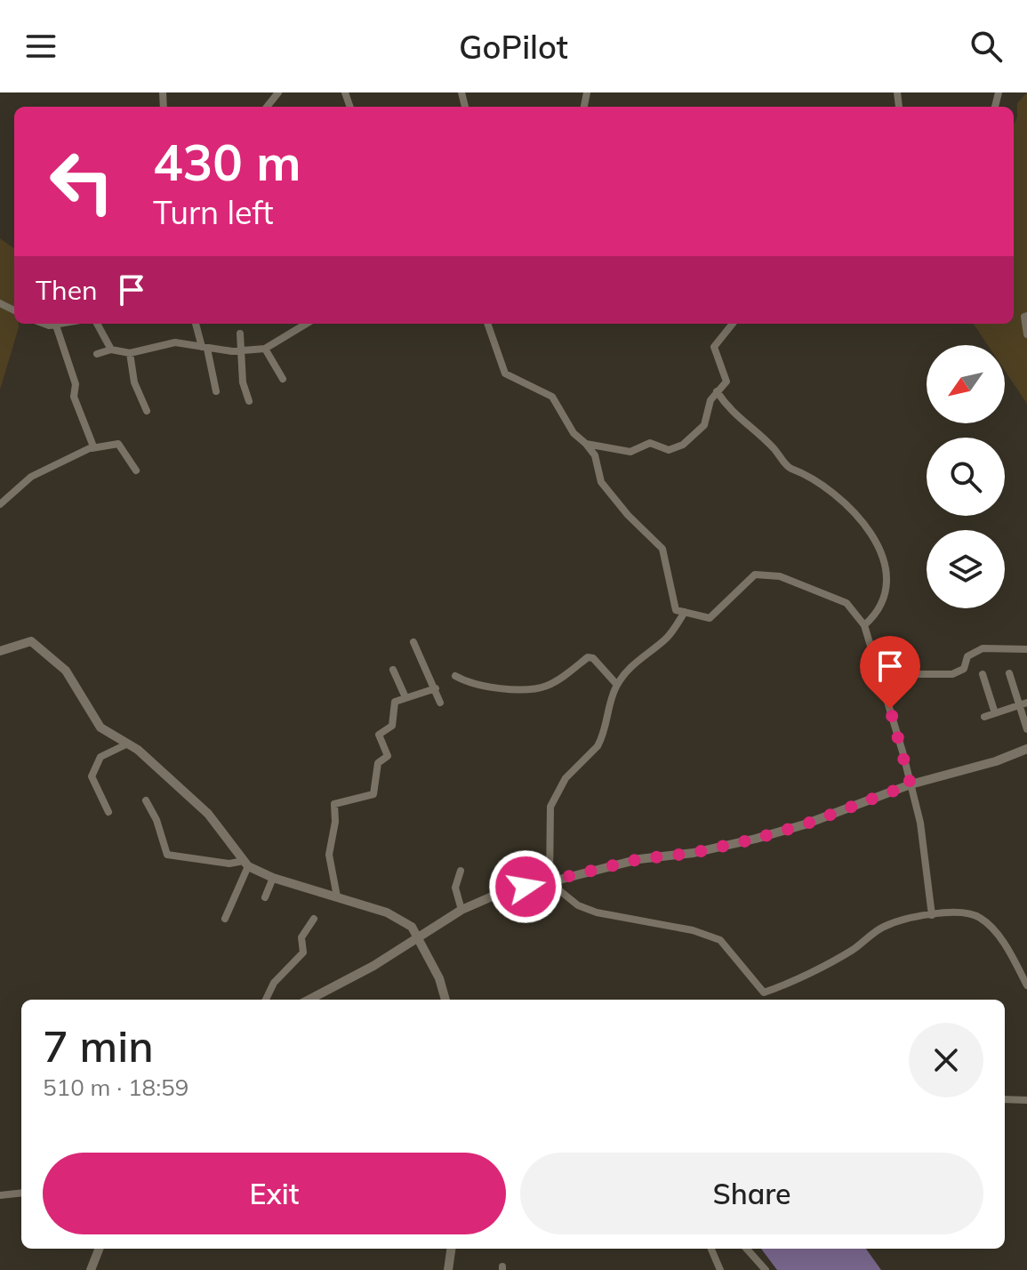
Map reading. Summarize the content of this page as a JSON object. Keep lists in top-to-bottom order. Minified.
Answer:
{"north":"bottom left","page":{"header":"GoPilot","turn":["430 m","Turn left"],"then":"Then","heading":["7 min","510 m · 18:59"],"buttons":["Exit","Share"]}}
